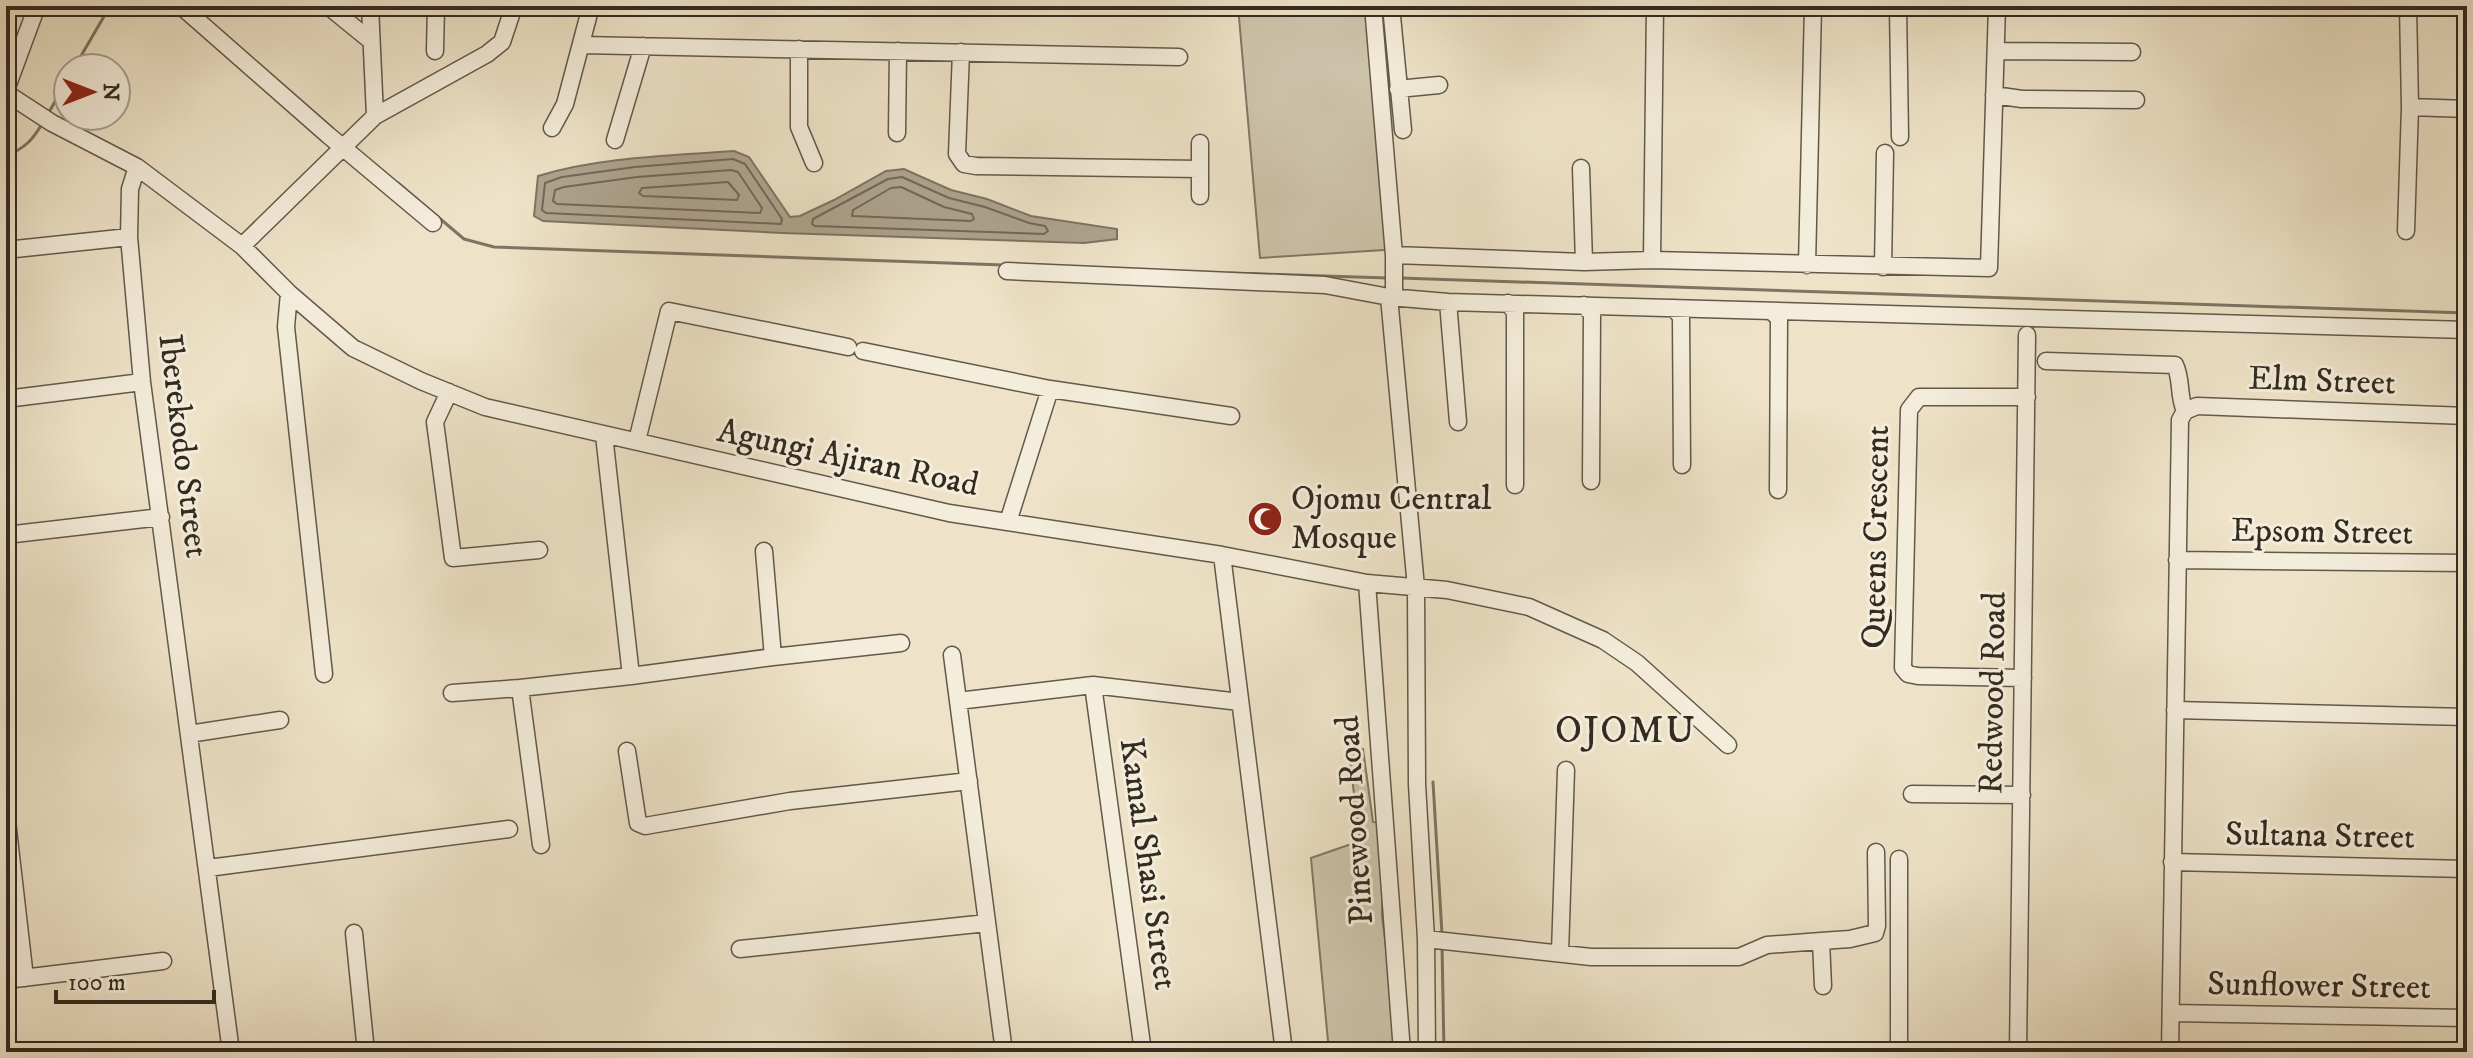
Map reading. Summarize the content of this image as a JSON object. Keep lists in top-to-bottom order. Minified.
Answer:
{"streets":{"street":["Elm Street","Iberekodo Street","Agungi Ajiran Road","Epsom Street","Queens Crescent","Redwood Road","Pinewood Road","Sultana Street","Kamal Shasi Street","Sunflower Street"]},"crossings":[["Iberekodo Street","Agungi Ajiran Road"],["Agungi Ajiran Road","Pinewood Road"],["Queens Crescent","Redwood Road"]],"districts":["OJOMU"],"places":{"mosque":["Ojomu Central Mosque"]},"scale_bar":"100 m","north":"right"}
